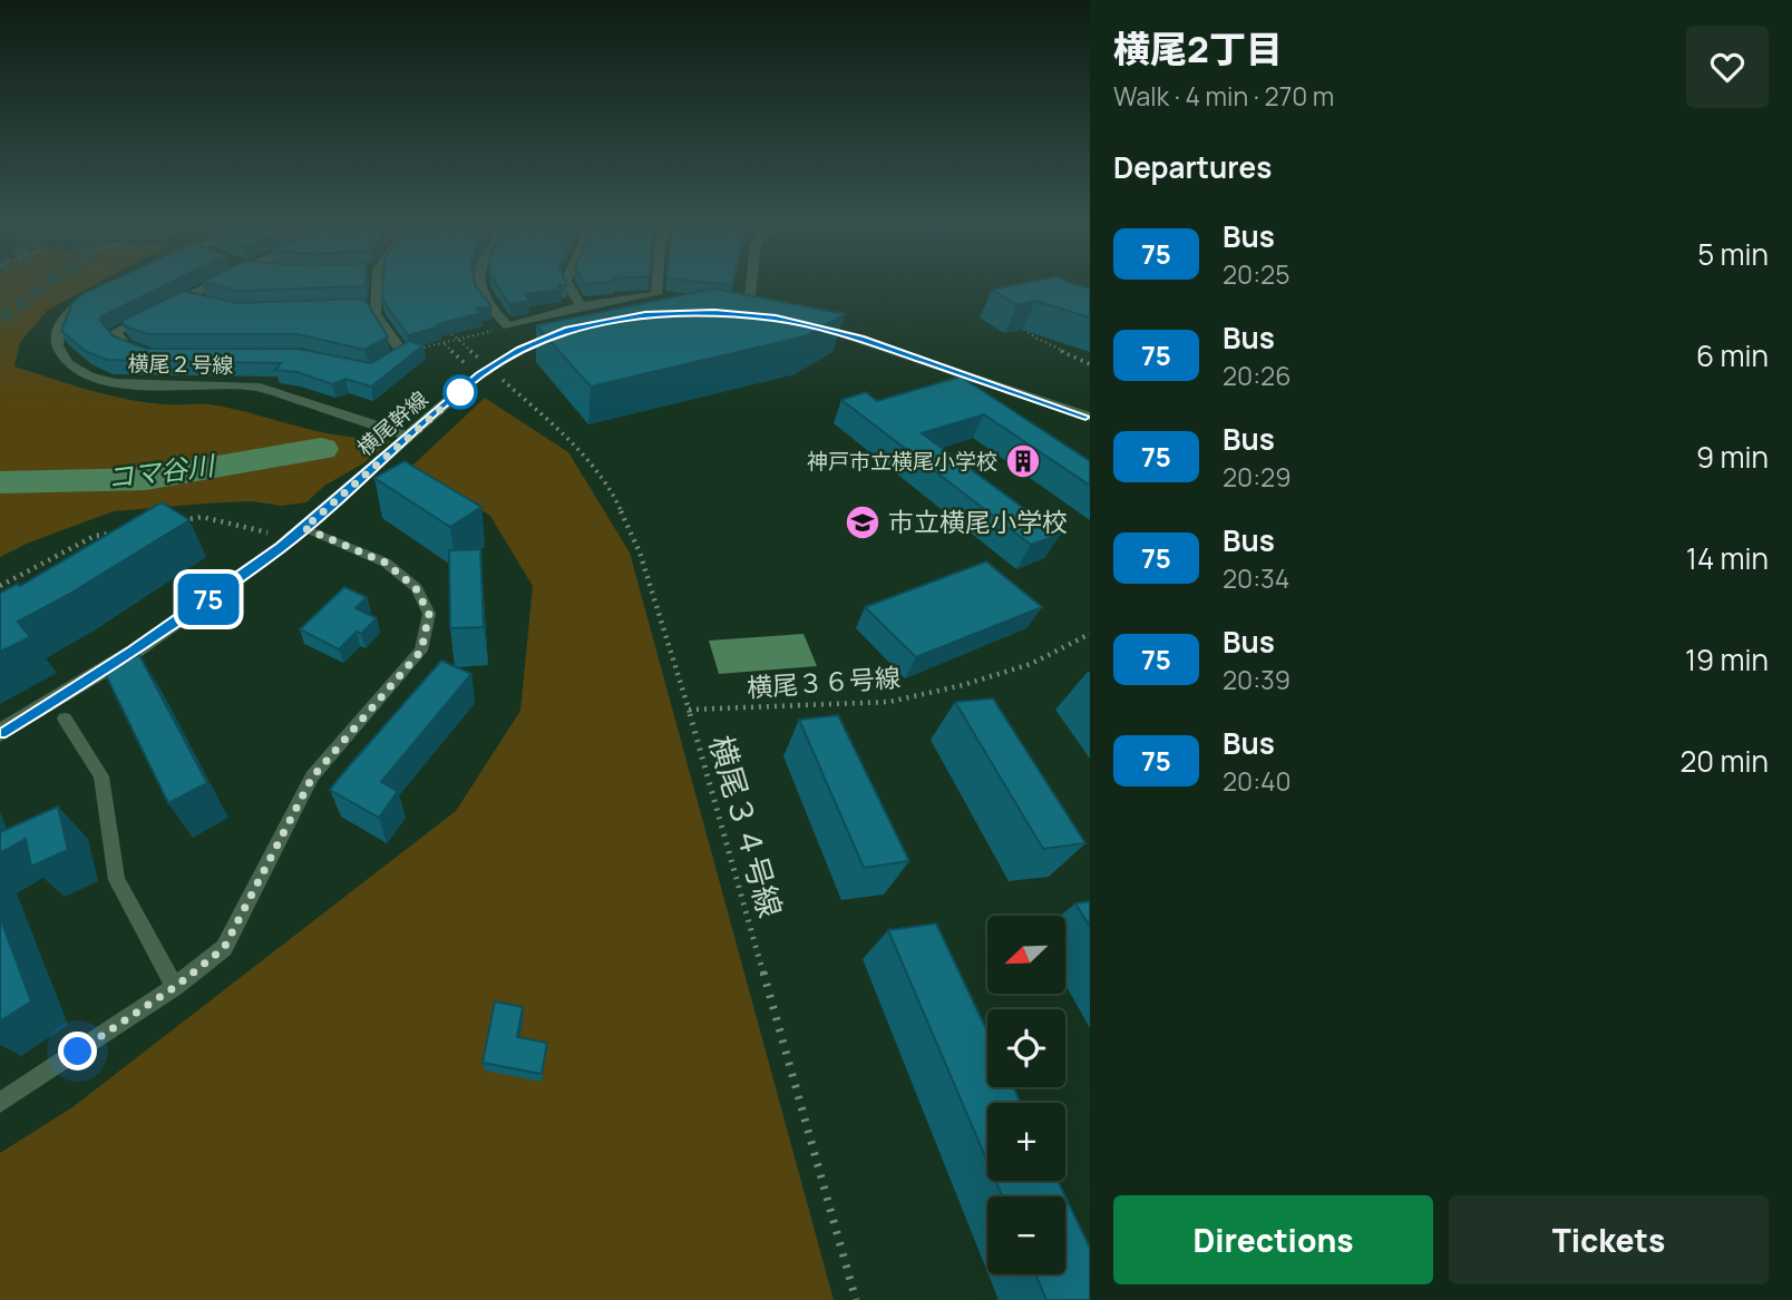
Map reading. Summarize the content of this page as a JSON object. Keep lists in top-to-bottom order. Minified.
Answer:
{"streets":{"street":["横尾２号線","横尾幹線"],"path":["横尾３６号線","横尾３４号線"]},"crossings":[["横尾２号線","横尾幹線"],["横尾３６号線","横尾３４号線"]],"water":["コマ谷川"],"places":{"building":["神戸市立横尾小学校"],"school or university":["市立横尾小学校"]},"lines":["bus line 75"],"north":"bottom left","page":{"on_map":"75","heading":[["横尾2丁目","Walk · 4 min · 270 m"],"Departures"],"list":[{"mark":"75","name":"Bus","note":"20:25","value":"5 min"},{"mark":"75","name":"Bus","note":"20:26","value":"6 min"},{"mark":"75","name":"Bus","note":"20:29","value":"9 min"},{"mark":"75","name":"Bus","note":"20:34","value":"14 min"},{"mark":"75","name":"Bus","note":"20:39","value":"19 min"},{"mark":"75","name":"Bus","note":"20:40","value":"20 min"}],"map_buttons":["+","−"],"buttons":["Directions","Tickets"]}}
